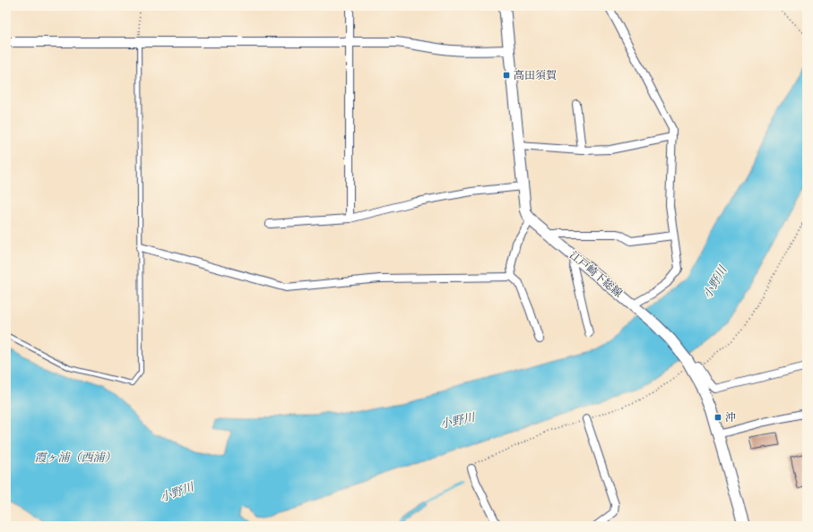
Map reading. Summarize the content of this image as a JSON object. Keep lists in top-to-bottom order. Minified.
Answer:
{"streets":{"main road":["江戸崎下総線"]},"water":["小野川","霞ヶ浦（西浦）"],"places":{"transit":["高田須賀","沖"]}}
